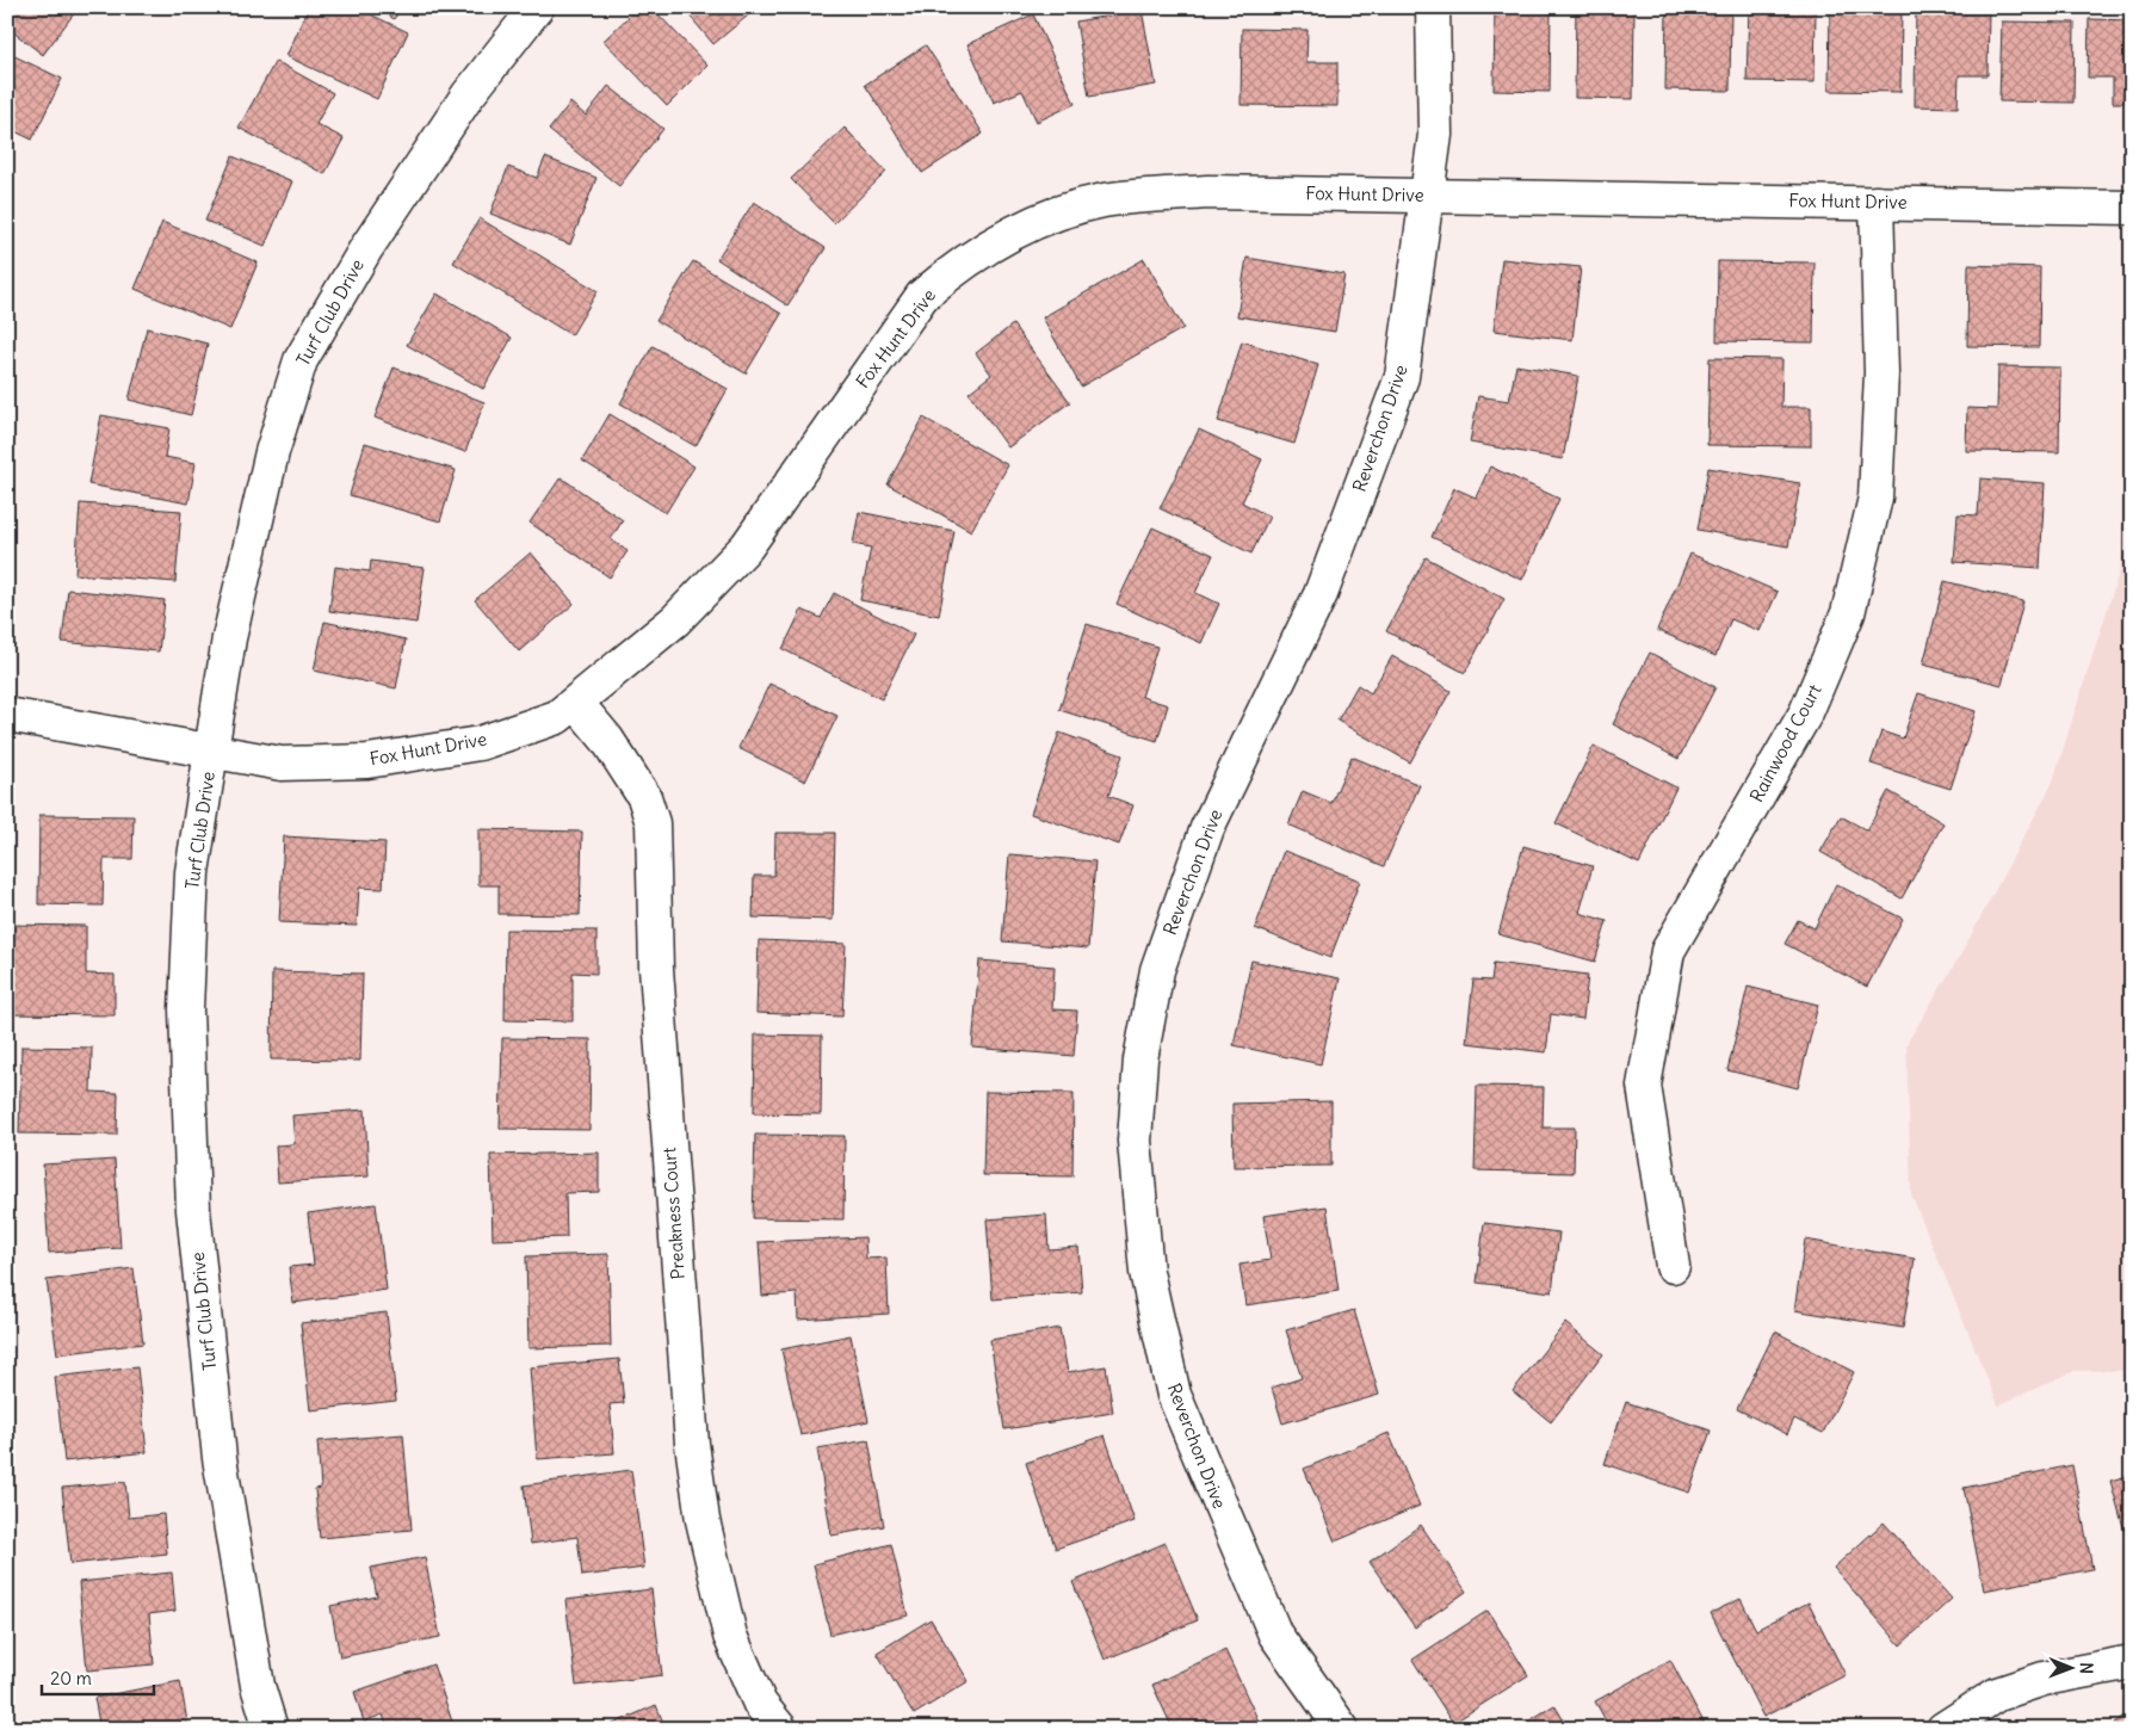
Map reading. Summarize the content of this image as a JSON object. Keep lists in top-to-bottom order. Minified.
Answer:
{"streets":{"street":["Fox Hunt Drive","Turf Club Drive","Reverchon Drive","Rainwood Court","Preakness Court"]},"crossings":[["Fox Hunt Drive","Turf Club Drive"],["Fox Hunt Drive","Reverchon Drive"],["Fox Hunt Drive","Rainwood Court"],["Fox Hunt Drive","Preakness Court"]],"scale_bar":"20 m","north":"right"}
